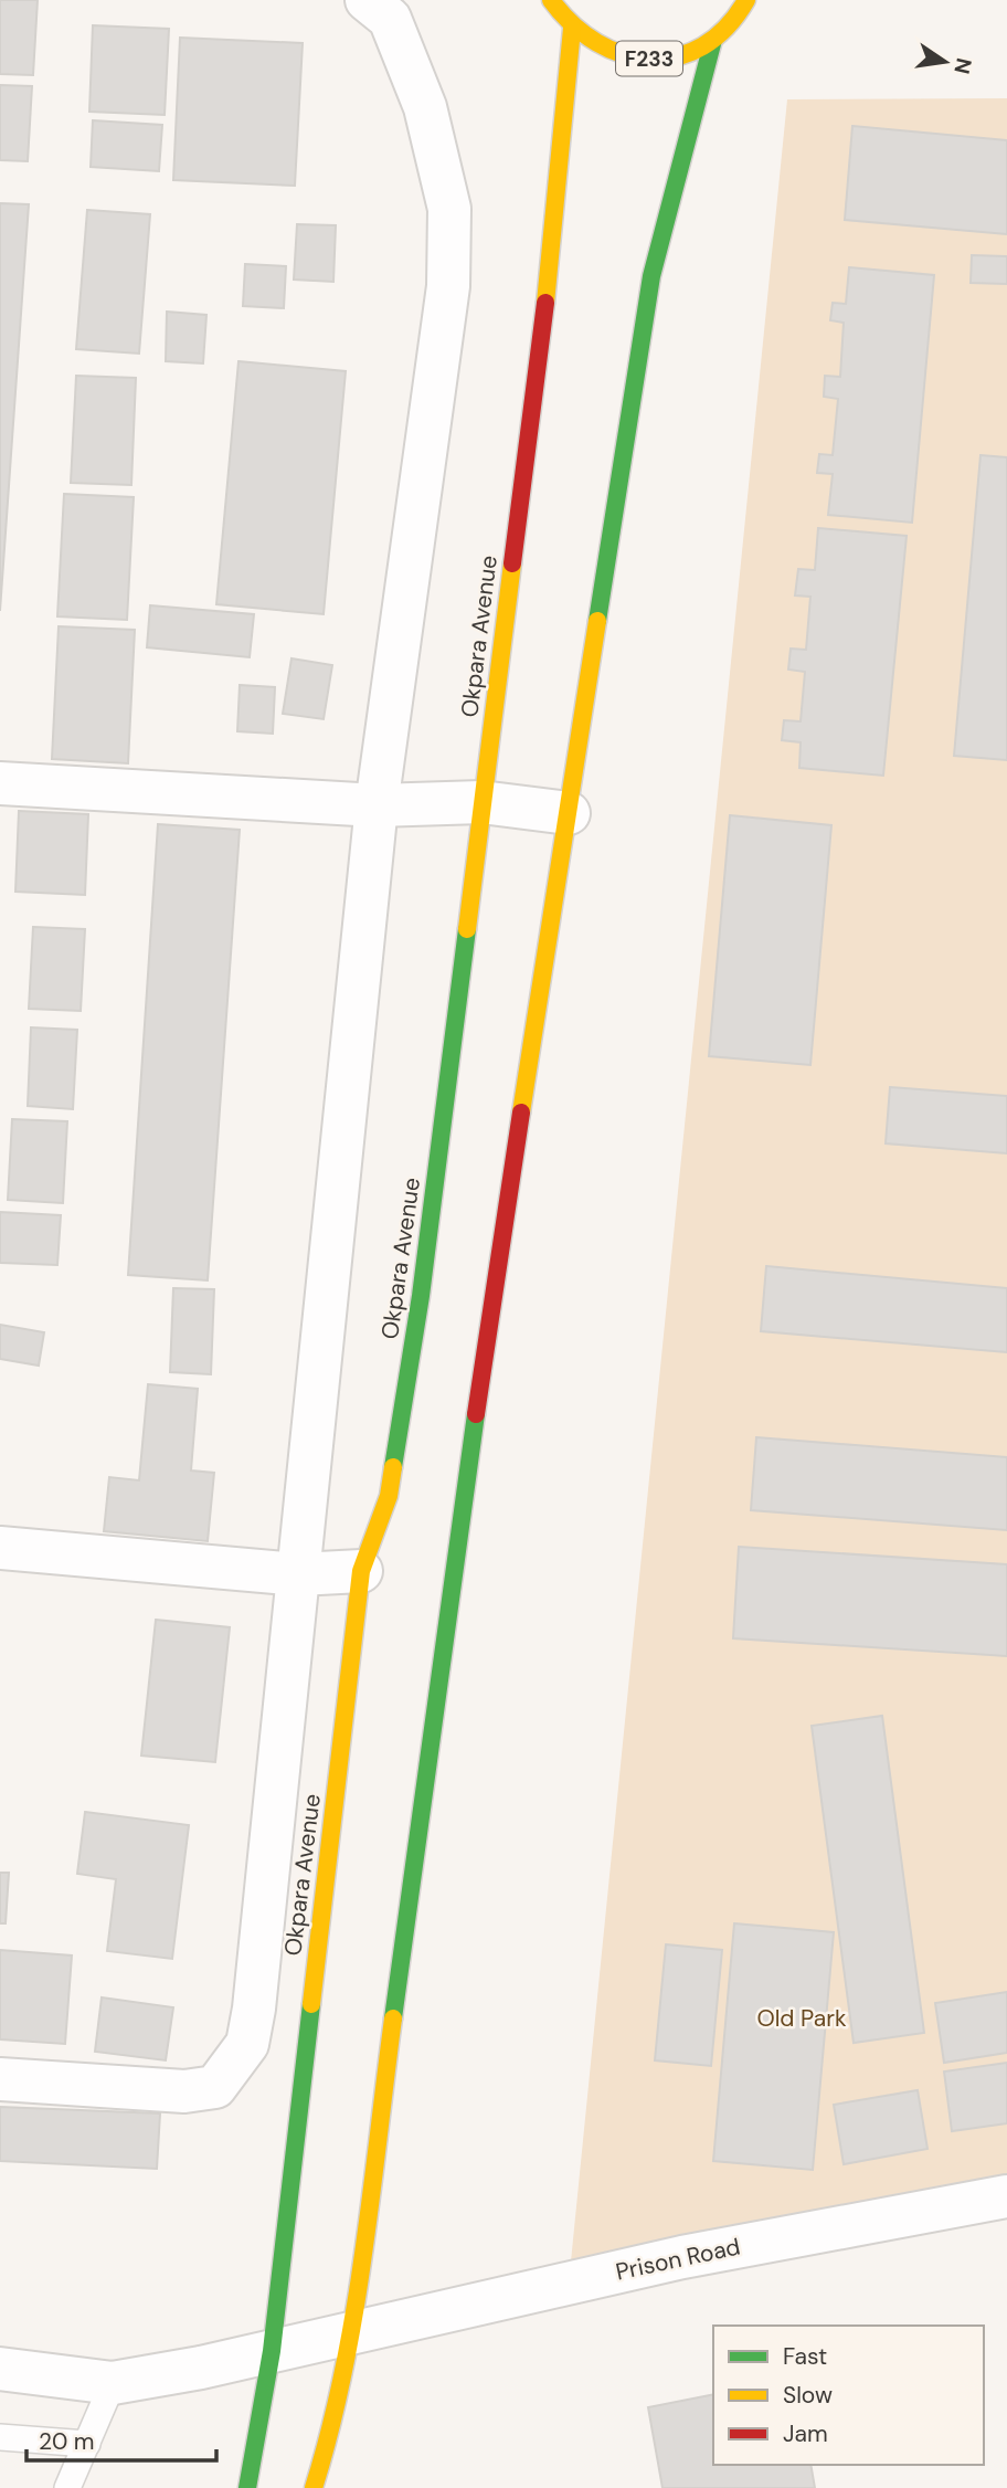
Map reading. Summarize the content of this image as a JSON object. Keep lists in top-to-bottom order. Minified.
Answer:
{"streets":{"main road":["F233","Okpara Avenue"],"street":["Prison Road"]},"crossings":[["F233","Okpara Avenue"],["Okpara Avenue","Prison Road"]],"parks":["Old Park"],"legend":["Fast","Slow","Jam"],"scale_bar":"20 m","north":"right"}
